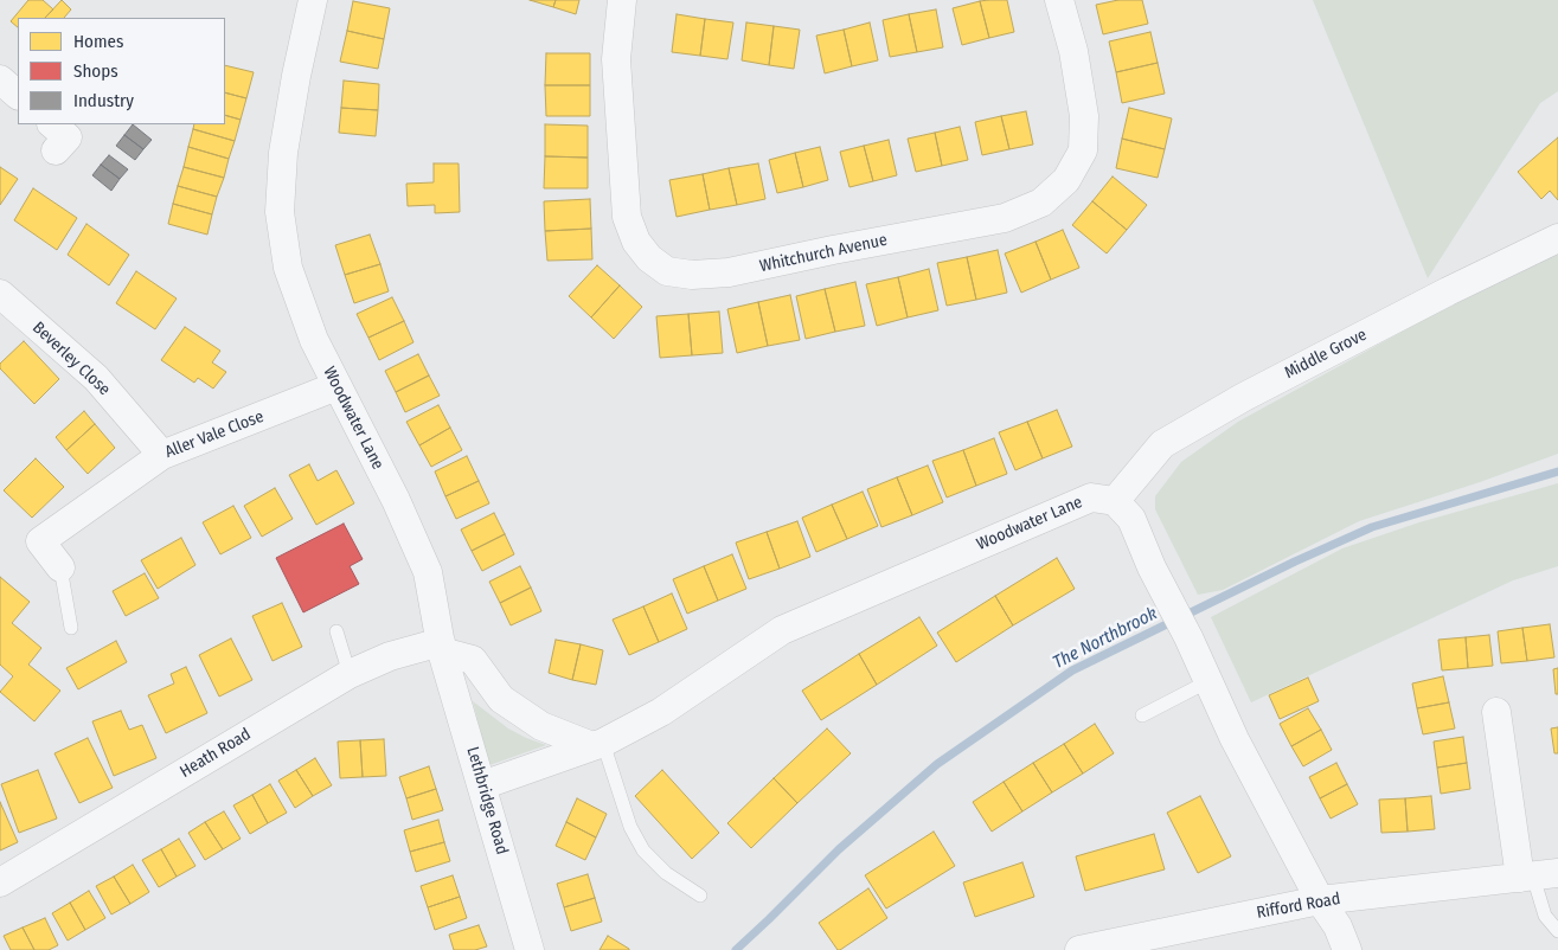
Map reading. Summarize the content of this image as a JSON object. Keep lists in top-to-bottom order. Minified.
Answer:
{"streets":{"street":["Whitchurch Avenue","Middle Grove","Beverley Close","Woodwater Lane","Aller Vale Close","Heath Road","Lethbridge Road","Rifford Road"]},"crossings":[["Middle Grove","Woodwater Lane"],["Beverley Close","Aller Vale Close"],["Woodwater Lane","Aller Vale Close"],["Woodwater Lane","Heath Road"],["Woodwater Lane","Lethbridge Road"],["Heath Road","Lethbridge Road"]],"water":["The Northbrook"],"legend":["Homes","Shops","Industry"]}
